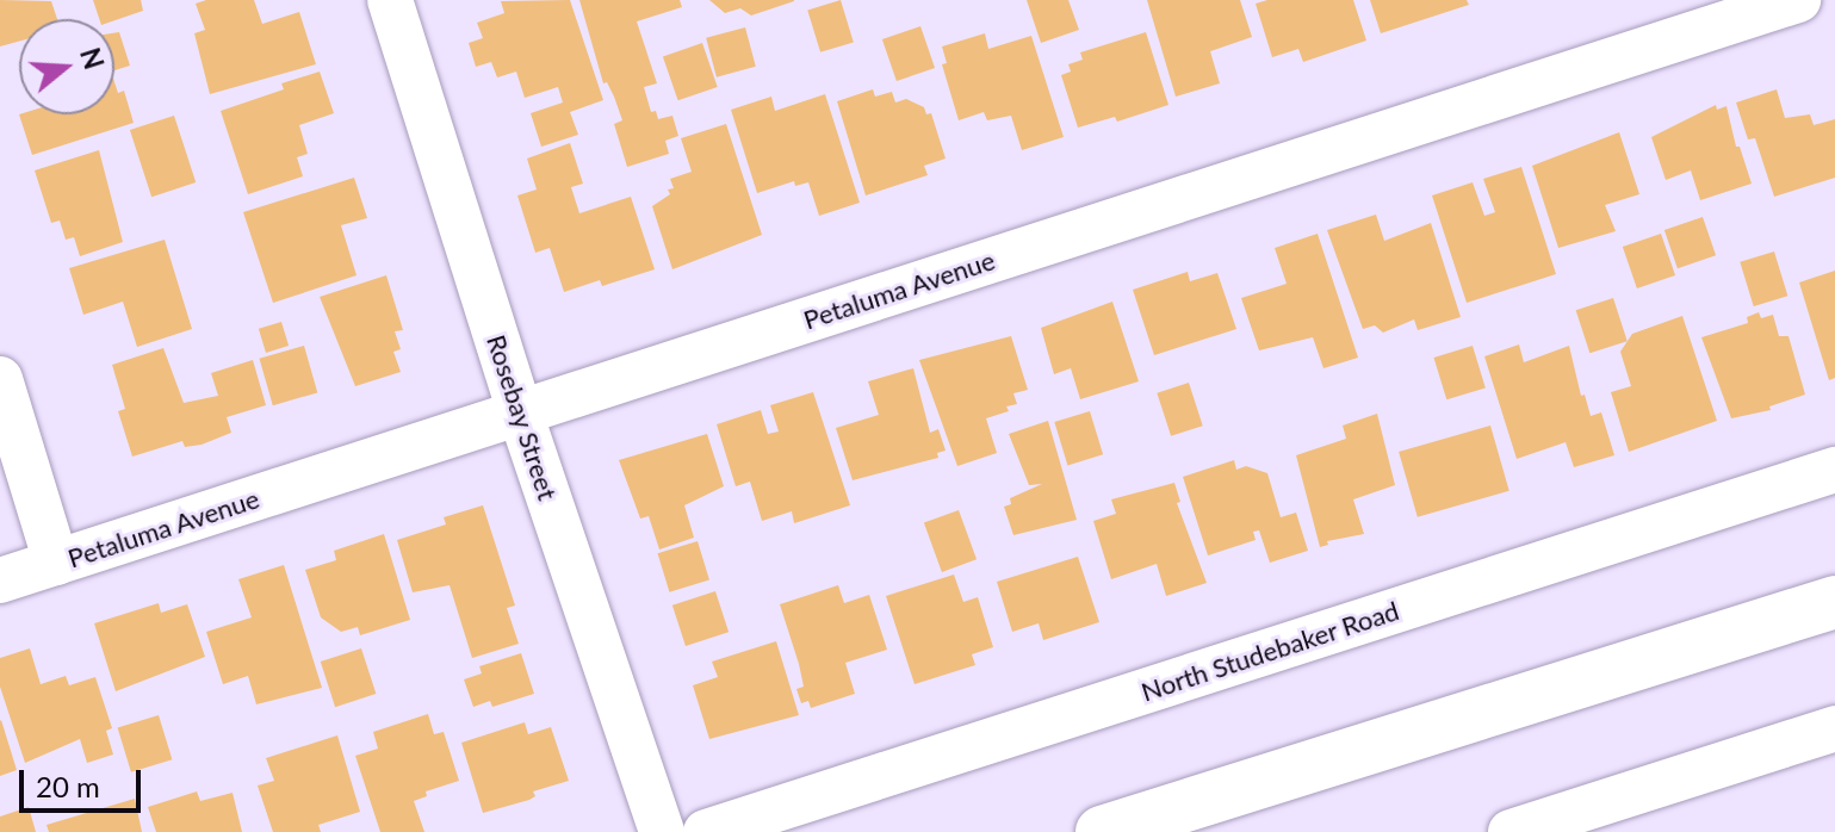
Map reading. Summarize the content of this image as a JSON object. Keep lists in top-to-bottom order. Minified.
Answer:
{"streets":{"street":["Petaluma Avenue","Rosebay Street","North Studebaker Road"]},"crossings":[["Petaluma Avenue","Rosebay Street"]],"scale_bar":"20 m","north":"right"}
